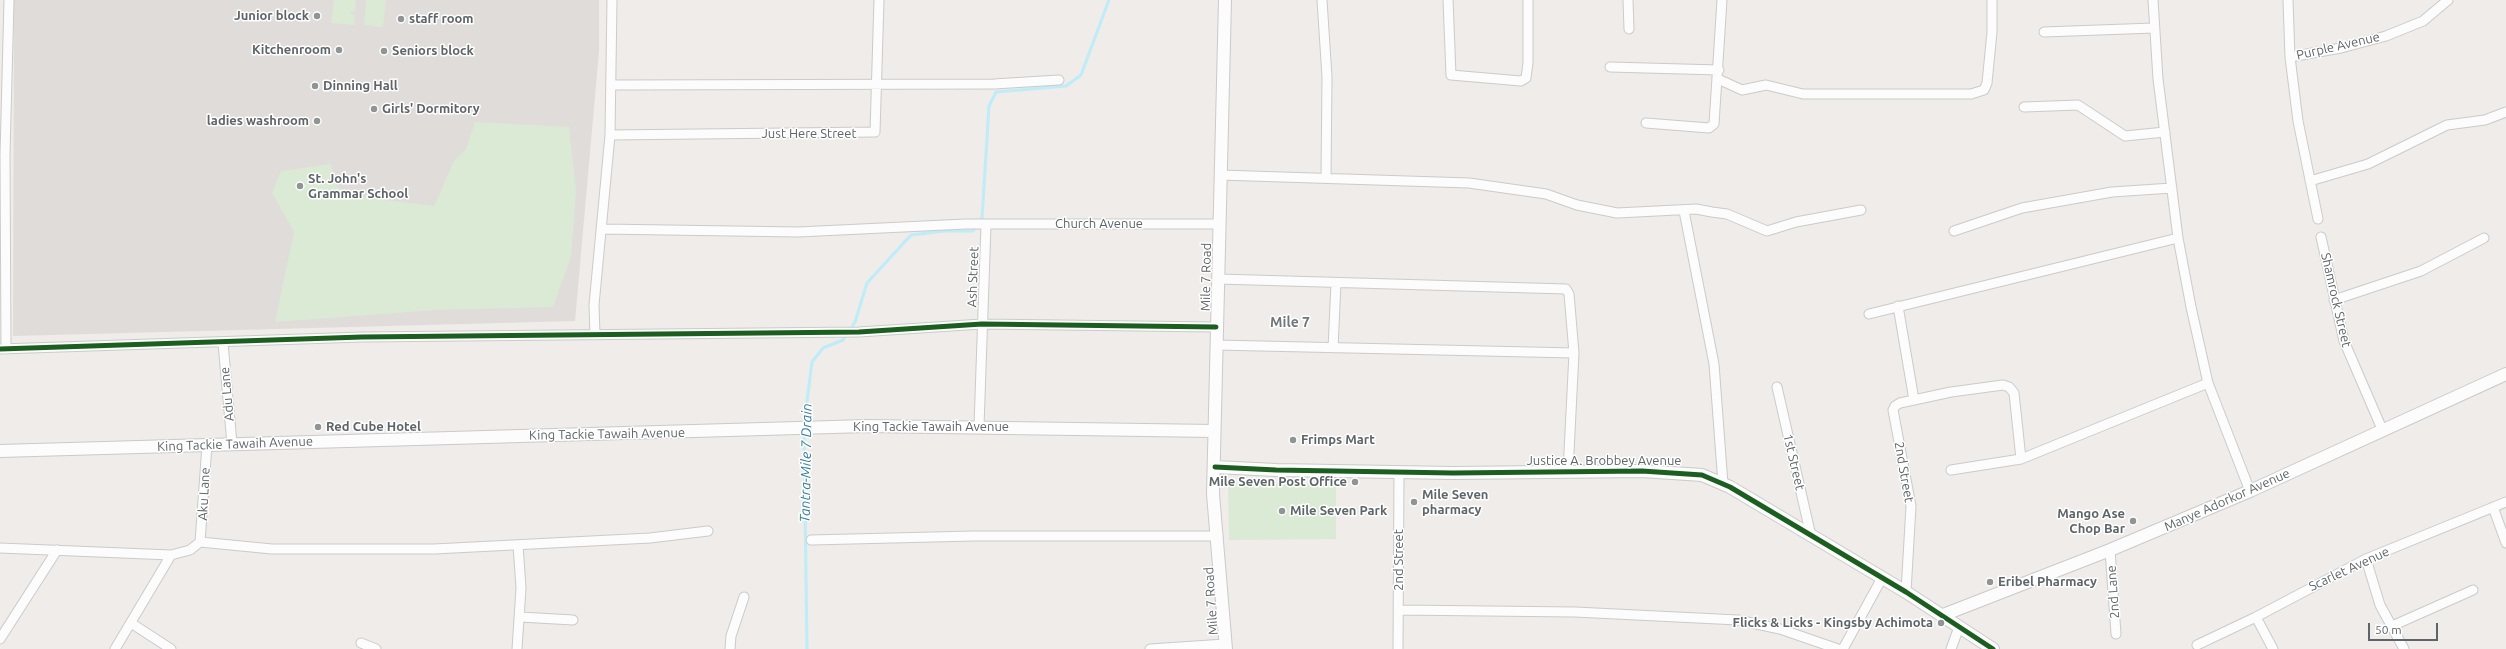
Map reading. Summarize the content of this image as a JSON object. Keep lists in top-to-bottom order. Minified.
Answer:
{"streets":{"street":["Purple Avenue","Just Here Street","Church Avenue","Ash Street","Mile 7 Road","Shamrock Street","Adu Lane","King Tackie Tawaih Avenue","Justice A. Brobbey Avenue","1st Street","2nd Street","Aku Lane","Manye Adorkor Avenue","Scarlet Avenue","2nd Lane"]},"crossings":[["Church Avenue","Ash Street"],["Church Avenue","Mile 7 Road"],["Ash Street","King Tackie Tawaih Avenue"],["Mile 7 Road","King Tackie Tawaih Avenue"],["Mile 7 Road","Justice A. Brobbey Avenue"],["Shamrock Street","Manye Adorkor Avenue"],["Adu Lane","King Tackie Tawaih Avenue"],["King Tackie Tawaih Avenue","Aku Lane"],["Justice A. Brobbey Avenue","1st Street"],["Justice A. Brobbey Avenue","2nd Street"],["Justice A. Brobbey Avenue","Manye Adorkor Avenue"],["Manye Adorkor Avenue","2nd Lane"]],"districts":["Mile 7"],"water":["Tantra-Mile 7 Drain"],"places":["Junior block","staff room","Kitchenroom","Seniors block","Dinning Hall","Girls' Dormitory","ladies washroom","St. John's Grammar School","Red Cube Hotel","Frimps Mart","Mile Seven Post Office","Mile Seven pharmacy","Mile Seven Park","Mango Ase Chop Bar","Eribel Pharmacy","Flicks & Licks - Kingsby Achimota"],"scale_bar":"50 m"}
